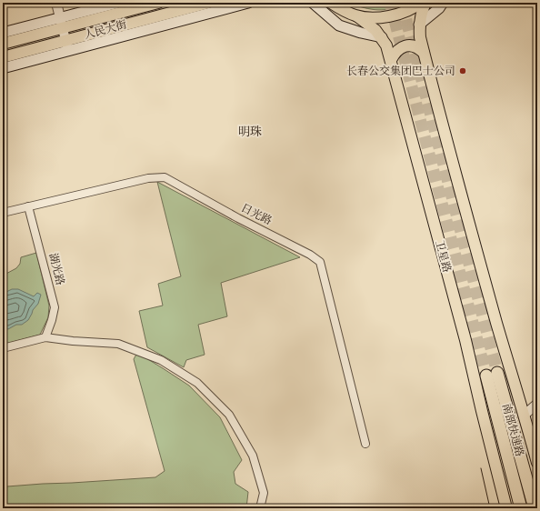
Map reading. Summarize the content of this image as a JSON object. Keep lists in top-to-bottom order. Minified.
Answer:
{"streets":{"highway":["南部快速路"],"main road":["人民大街","卫星路"],"street":["日光路","湖光路"]},"crossings":[["日光路","湖光路"]],"districts":["明珠"],"places":["长春公交集团巴士公司"]}
